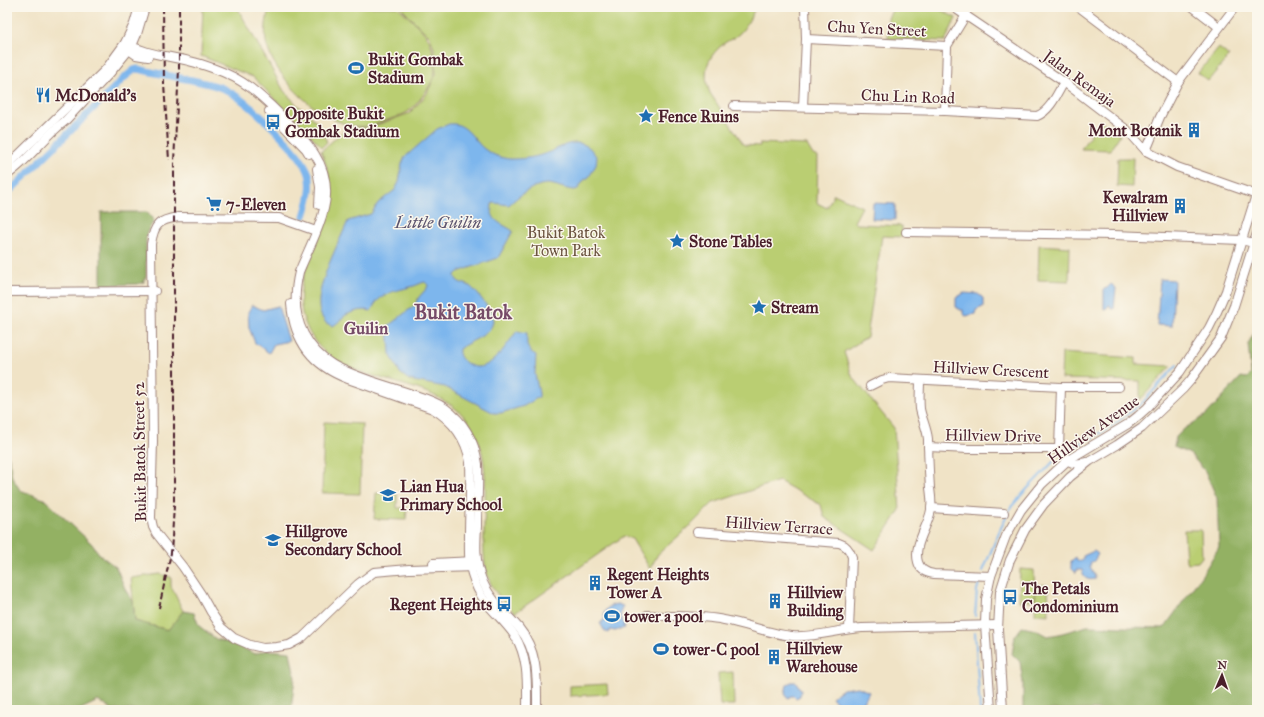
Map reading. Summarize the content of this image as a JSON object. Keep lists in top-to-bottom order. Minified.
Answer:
{"streets":{"street":["Chu Yen Street","Jalan Remaja","Chu Lin Road","Hillview Crescent","Hillview Avenue","Hillview Drive","Bukit Batok Street 52","Hillview Terrace"]},"crossings":[["Chu Yen Street","Jalan Remaja"],["Chu Yen Street","Chu Lin Road"],["Jalan Remaja","Chu Lin Road"],["Jalan Remaja","Hillview Avenue"],["Hillview Crescent","Hillview Avenue"],["Hillview Crescent","Hillview Drive"]],"districts":["Bukit Batok","Guilin"],"water":["Little Guilin"],"parks":["Bukit Batok Town Park"],"places":{"sports":["Bukit Gombak Stadium","tower a pool","tower-C pool"],"restaurant":["McDonald's"],"place":["Fence Ruins","Stone Tables","Stream"],"bus stop":["Opposite Bukit Gombak Stadium","The Petals Condominium","Regent Heights"],"building":["Mont Botanik","Kewalram Hillview","Regent Heights Tower A","Hillview Building","Hillview Warehouse"],"supermarket":["7-Eleven"],"school or university":["Lian Hua Primary School","Hillgrove Secondary School"]},"north":"top"}
